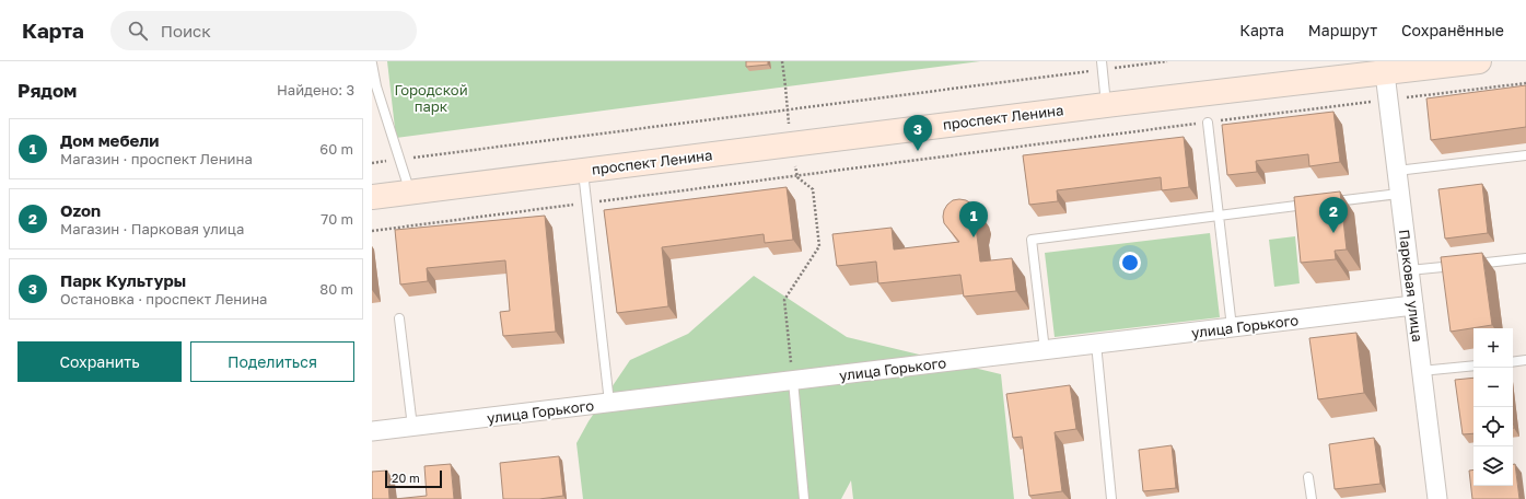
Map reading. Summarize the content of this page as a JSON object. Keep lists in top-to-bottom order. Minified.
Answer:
{"streets":{"main road":["проспект Ленина"],"street":["Парковая улица","улица Горького"]},"crossings":[["проспект Ленина","Парковая улица"],["Парковая улица","улица Горького"]],"parks":["Городской парк"],"scale_bar":"20 m","page":{"header":"Карта","search":"Поиск","nav":["Карта","Маршрут","Сохранённые"],"heading":["Рядом","Найдено: 3"],"pins":["3","2","1"],"list":[{"mark":"1","name":"Дом мебели","note":"Магазин · проспект Ленина","value":"60 m"},{"mark":"2","name":"Ozon","note":"Магазин · Парковая улица","value":"70 m"},{"mark":"3","name":"Парк Культуры","note":"Остановка · проспект Ленина","value":"80 m"}],"buttons":["Сохранить","Поделиться"],"map_buttons":["+","−"],"scale":"20 m"}}
